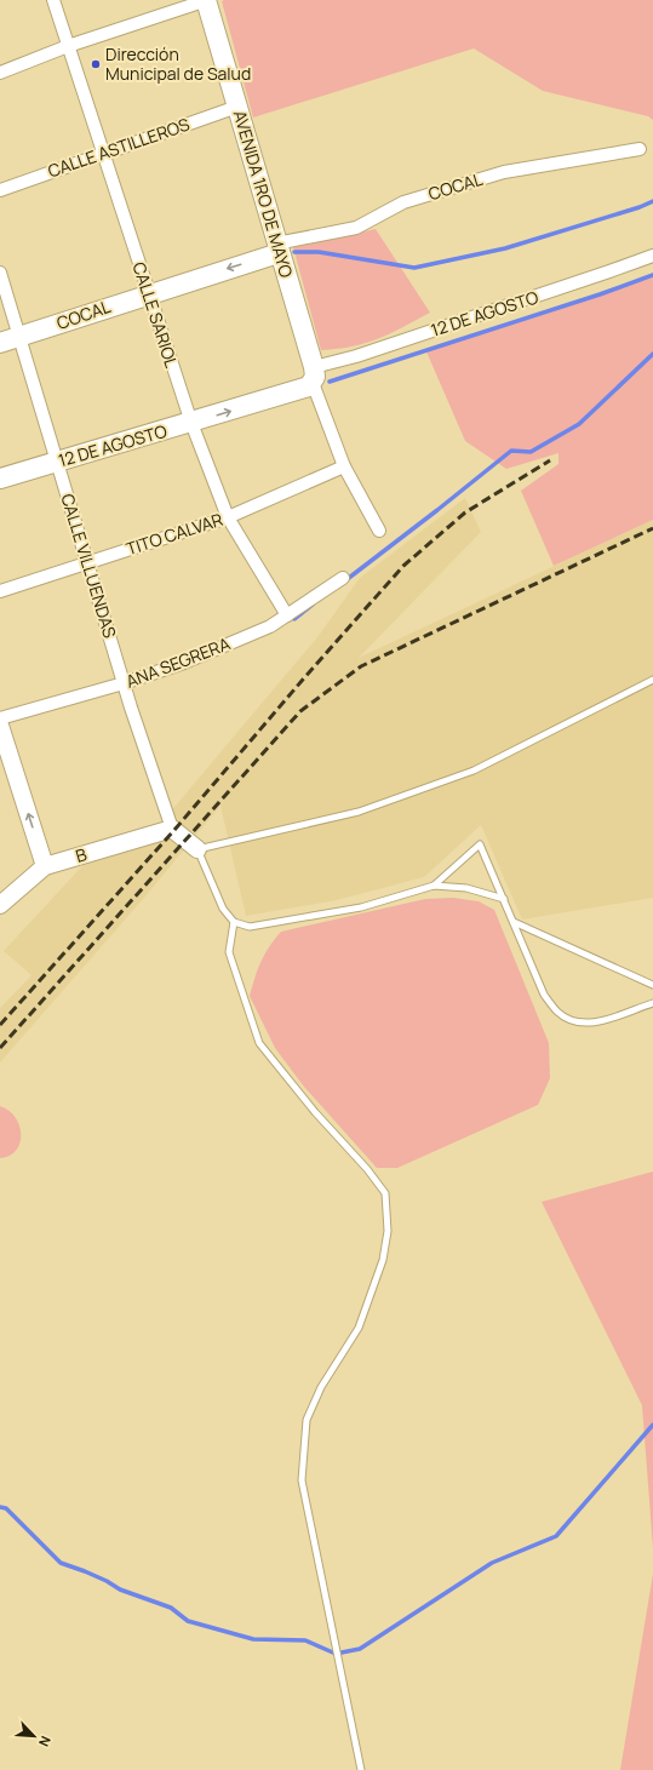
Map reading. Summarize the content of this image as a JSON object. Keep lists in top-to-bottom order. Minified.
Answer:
{"streets":{"main road":["COCAL","AVENIDA 1RO DE MAYO","12 DE AGOSTO"],"street":["CALLE ASTILLEROS","CALLE SARIOL","TITO CALVAR","CALLE VILLUENDAS","ANA SEGRERA","B"]},"crossings":[["CALLE ASTILLEROS","AVENIDA 1RO DE MAYO"],["CALLE ASTILLEROS","CALLE SARIOL"],["COCAL","AVENIDA 1RO DE MAYO"],["COCAL","CALLE SARIOL"],["COCAL","CALLE VILLUENDAS"],["AVENIDA 1RO DE MAYO","12 DE AGOSTO"],["12 DE AGOSTO","CALLE SARIOL"],["12 DE AGOSTO","CALLE VILLUENDAS"],["CALLE SARIOL","TITO CALVAR"],["CALLE SARIOL","ANA SEGRERA"],["TITO CALVAR","CALLE VILLUENDAS"],["CALLE VILLUENDAS","ANA SEGRERA"],["CALLE VILLUENDAS","B"]],"places":["Dirección Municipal de Salud"],"north":"bottom right"}
